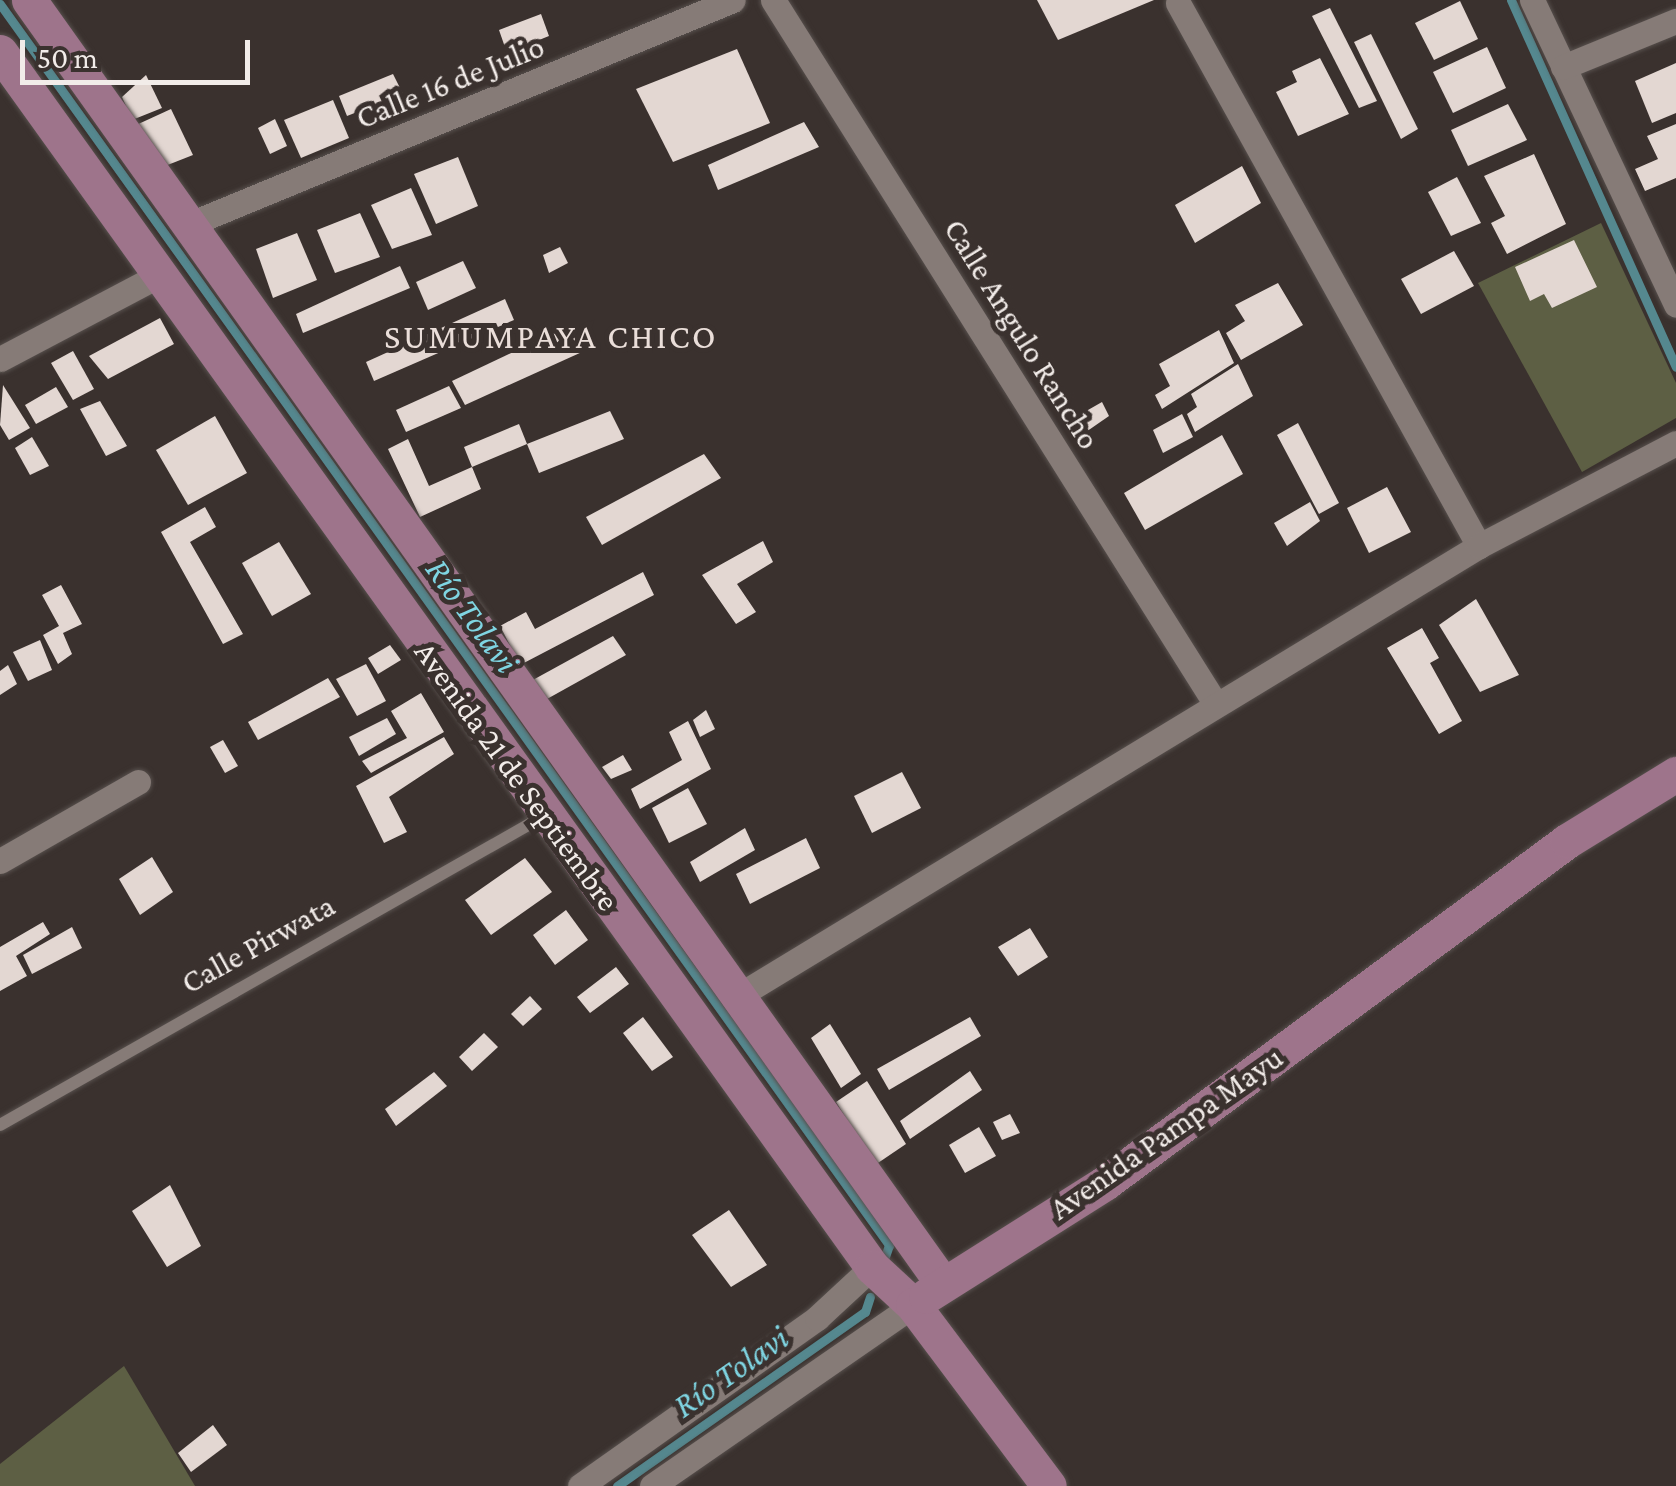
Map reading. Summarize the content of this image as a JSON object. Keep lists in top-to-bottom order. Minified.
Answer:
{"streets":{"street":["Calle 16 de Julio","Calle Angulo Rancho","Avenida 21 de Septiembre","Avenida Pampa Mayu"],"lane":["Calle Pirwata"]},"crossings":[["Calle 16 de Julio","Avenida 21 de Septiembre"],["Avenida 21 de Septiembre","Calle Pirwata"],["Avenida 21 de Septiembre","Avenida Pampa Mayu"]],"districts":["SUMUMPAYA CHICO"],"water":["Río Tolavi"],"scale_bar":"50 m"}
